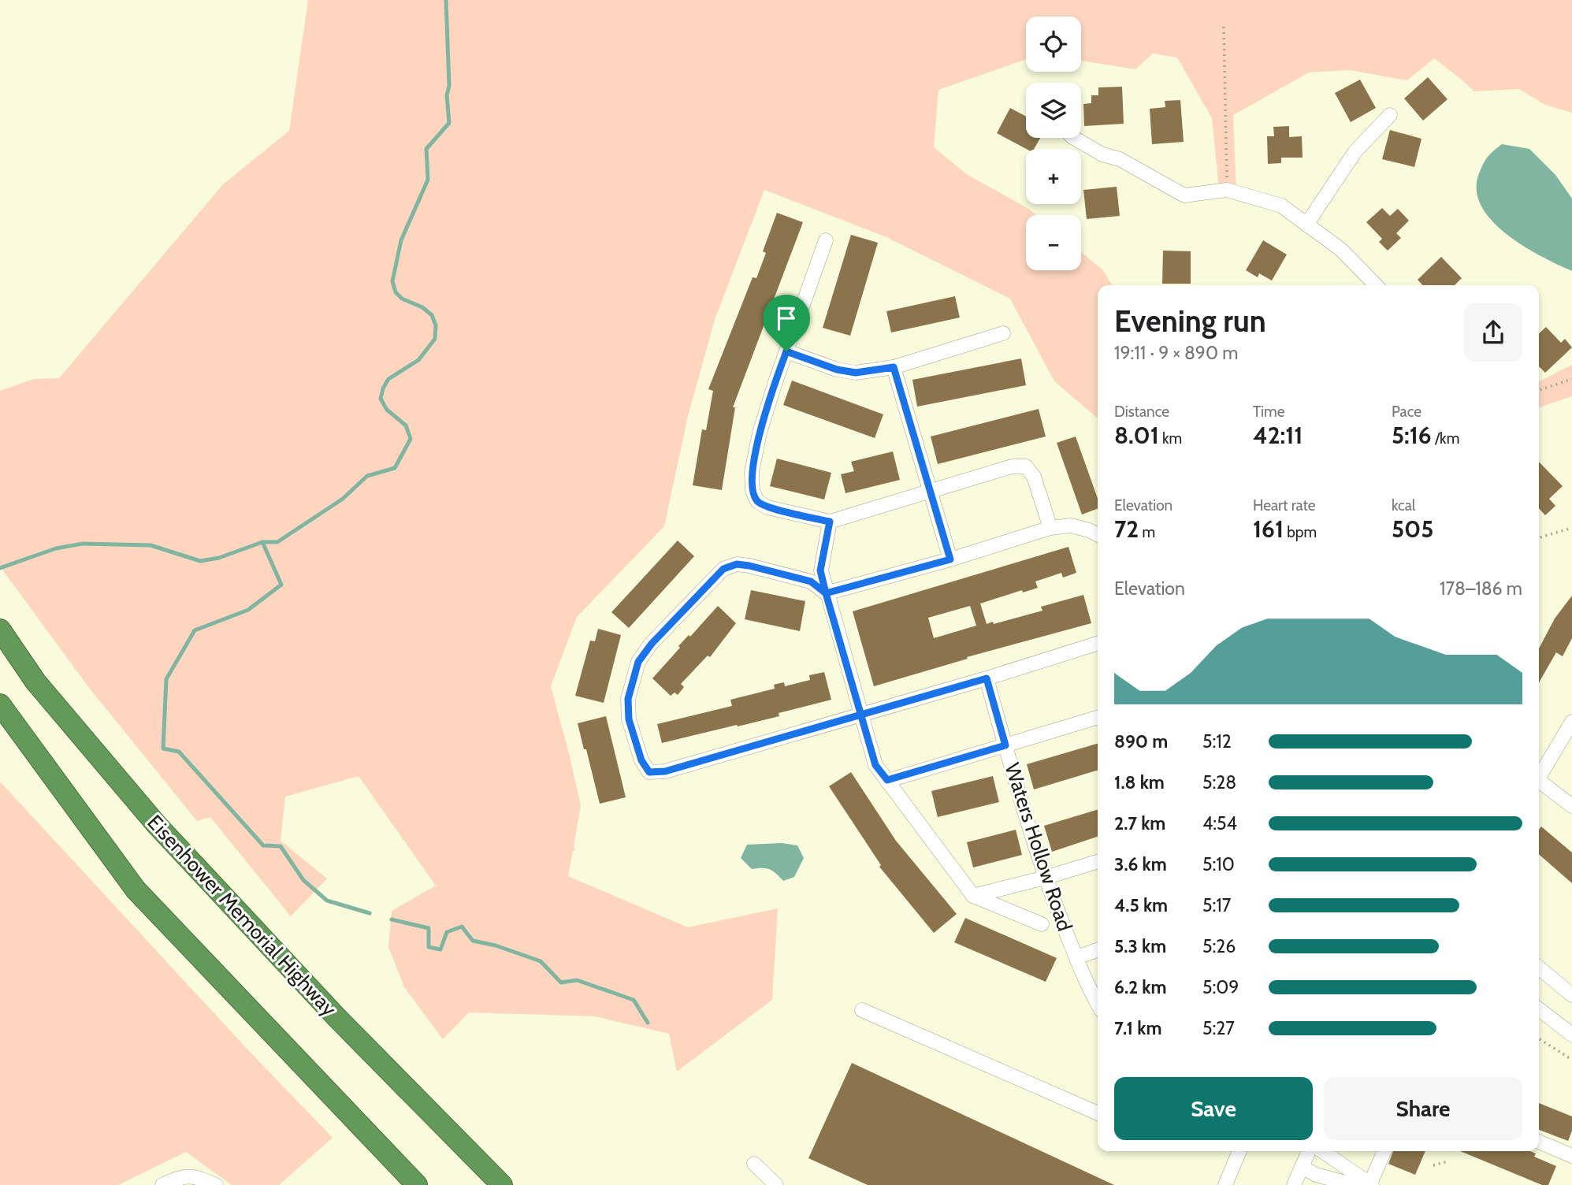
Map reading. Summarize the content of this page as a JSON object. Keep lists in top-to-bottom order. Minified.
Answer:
{"streets":{"highway":["Eisenhower Memorial Highway"],"street":["Waters Hollow Road"]},"page":{"map_buttons":["+","−"],"heading":["Evening run","19:11 · 9 × 890 m"],"stats":[["Distance","8.01 km"],["Time","42:11"],["Pace","5:16 /km"],["Elevation","72 m"],["Heart rate","161 bpm"],["kcal","505"]],"chart":["Elevation","178–186 m"],"list":[{"name":"890 m","note":"5:12"},{"name":"1.8 km","note":"5:28"},{"name":"2.7 km","note":"4:54"},{"name":"3.6 km","note":"5:10"},{"name":"4.5 km","note":"5:17"},{"name":"5.3 km","note":"5:26"},{"name":"6.2 km","note":"5:09"},{"name":"7.1 km","note":"5:27"}],"buttons":["Save","Share"]}}
